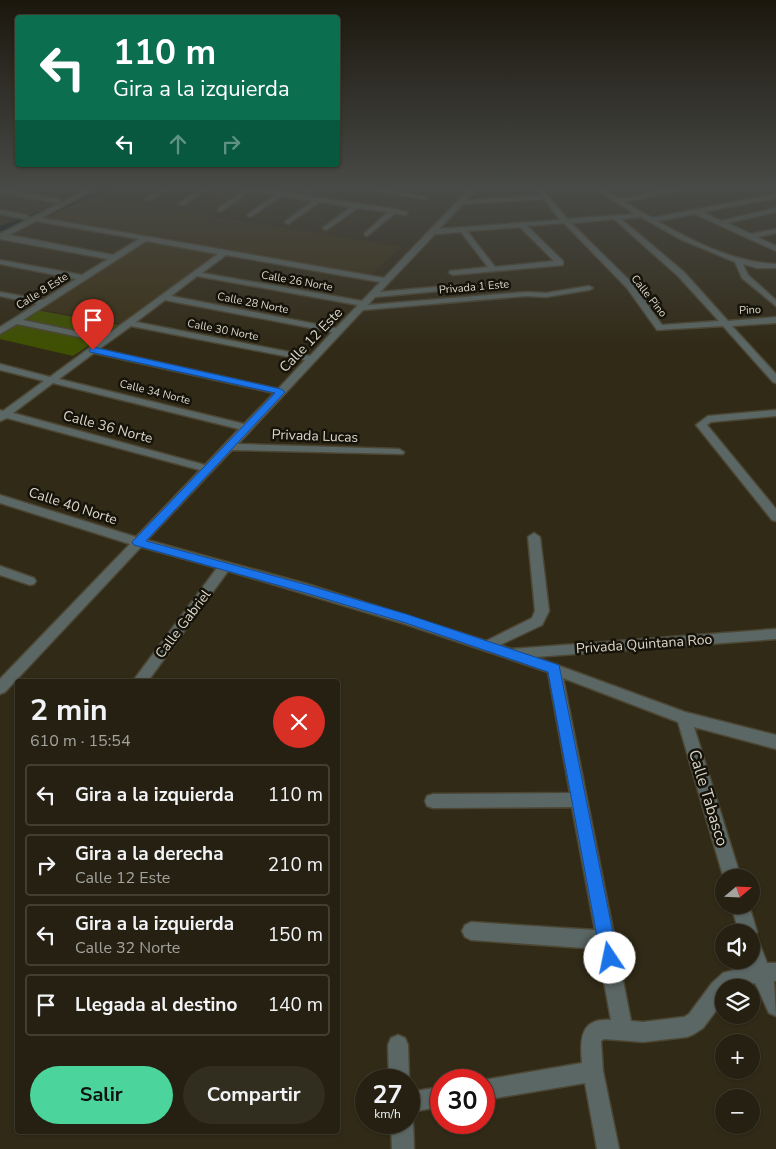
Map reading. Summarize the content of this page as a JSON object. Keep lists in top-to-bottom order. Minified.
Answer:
{"streets":{"street":["Calle 26 Norte","Privada 1 Este","Calle 8 Este","Calle Pino","Calle 28 Norte","Pino","Calle 30 Norte","Calle 12 Este","Calle 34 Norte","Calle 36 Norte","Privada Lucas","Calle 40 Norte","Calle Gabriel","Privada Quintana Roo","Calle Tabasco"]},"crossings":[["Calle 26 Norte","Privada 1 Este"],["Calle 26 Norte","Calle 12 Este"],["Privada 1 Este","Calle 12 Este"],["Calle Pino","Pino"],["Calle 28 Norte","Calle 12 Este"],["Calle 30 Norte","Calle 12 Este"],["Calle 12 Este","Calle 34 Norte"],["Calle 12 Este","Calle 36 Norte"],["Calle 12 Este","Privada Lucas"],["Calle 12 Este","Calle 40 Norte"],["Calle 40 Norte","Calle Gabriel"],["Calle 40 Norte","Privada Quintana Roo"],["Calle 40 Norte","Calle Tabasco"]],"north":"right","page":{"turn":["110 m","Gira a la izquierda"],"heading":["2 min","610 m · 15:54"],"list":[{"name":"Gira a la izquierda","value":"110 m"},{"name":"Gira a la derecha","note":"Calle 12 Este","value":"210 m"},{"name":"Gira a la izquierda","note":"Calle 32 Norte","value":"150 m"},{"name":"Llegada al destino","value":"140 m"}],"map_buttons":["+","−"],"buttons":["Salir","Compartir"],"speed":"27 km/h","limit":"30"}}
